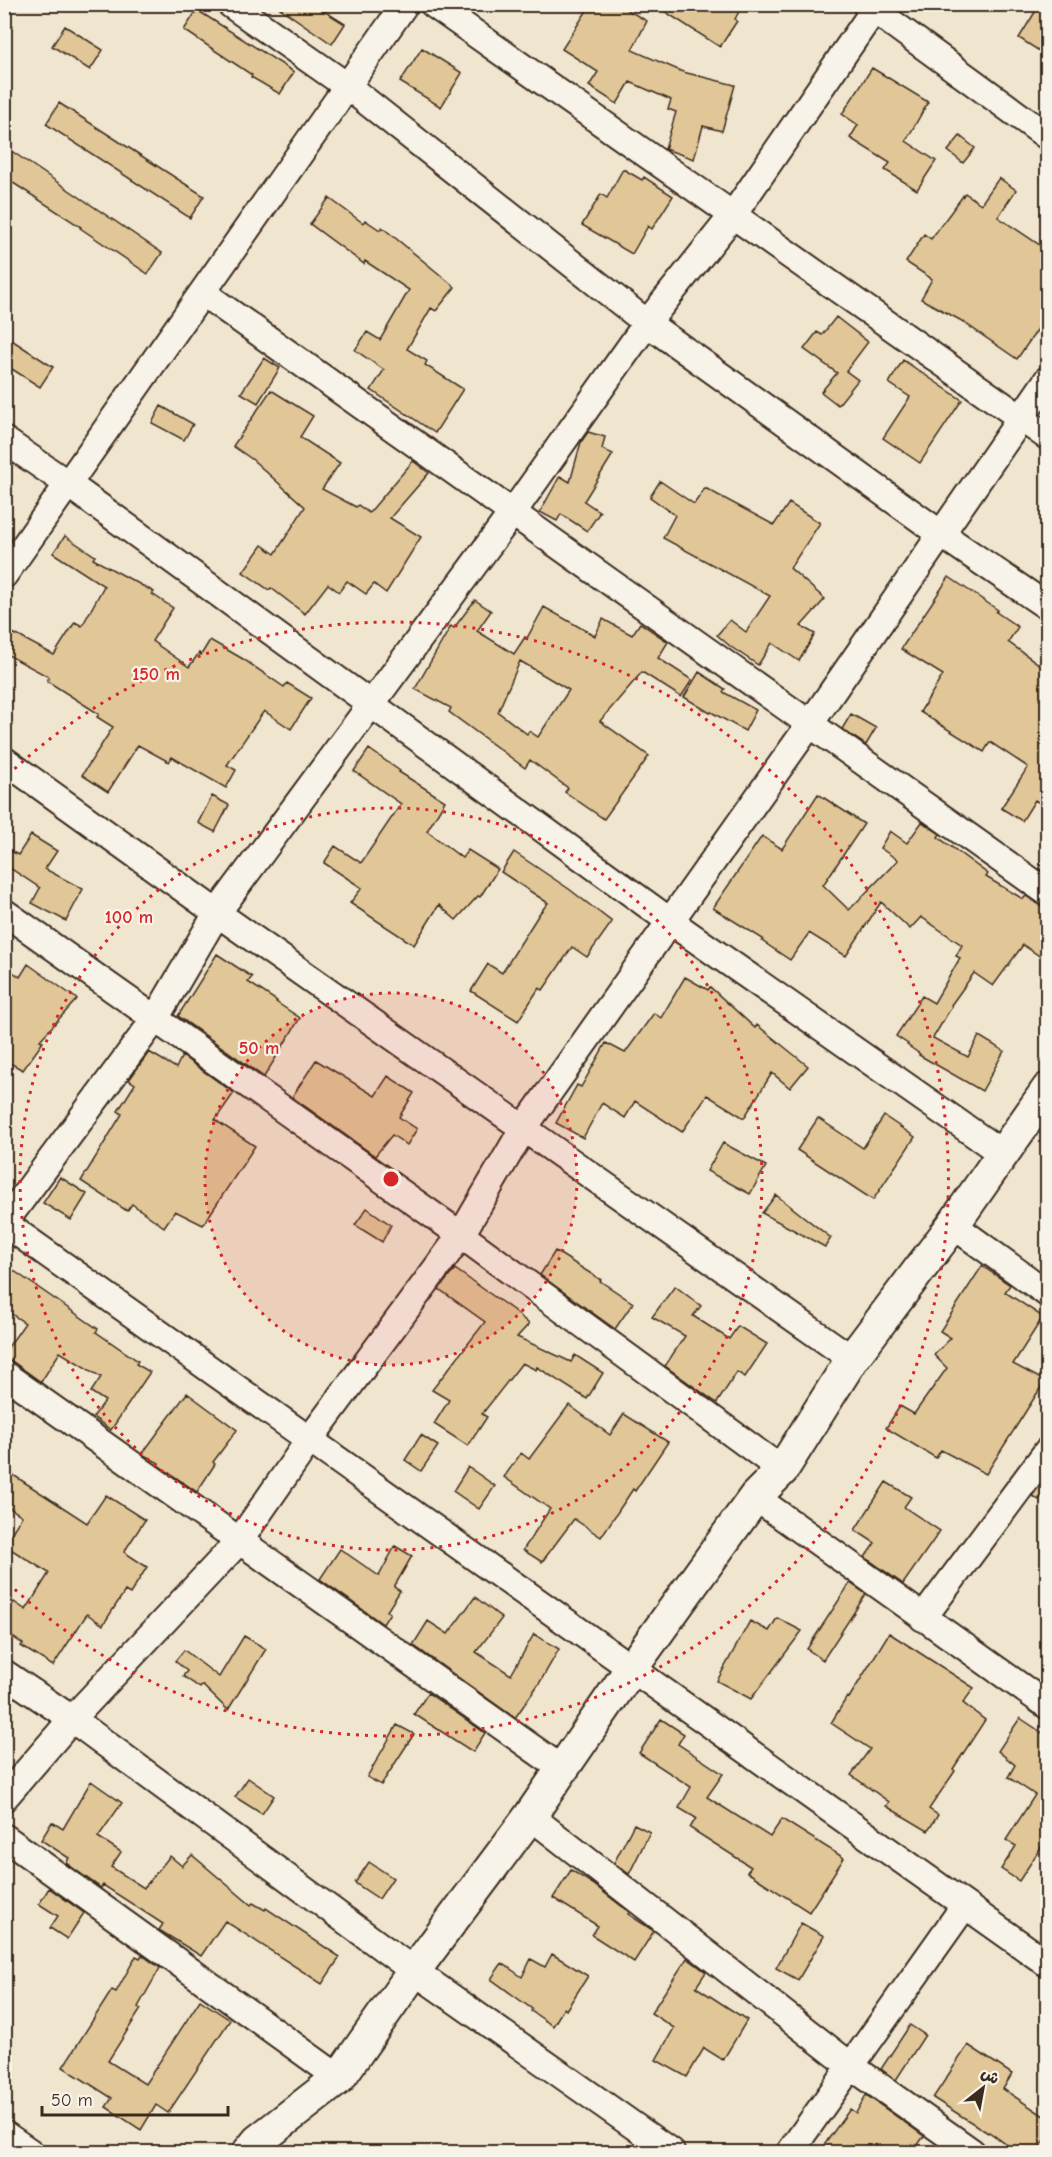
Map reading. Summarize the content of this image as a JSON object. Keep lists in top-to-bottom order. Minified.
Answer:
{"scale_bar":"50 m","north":"top right","rings":["150 m","100 m","50 m"]}
